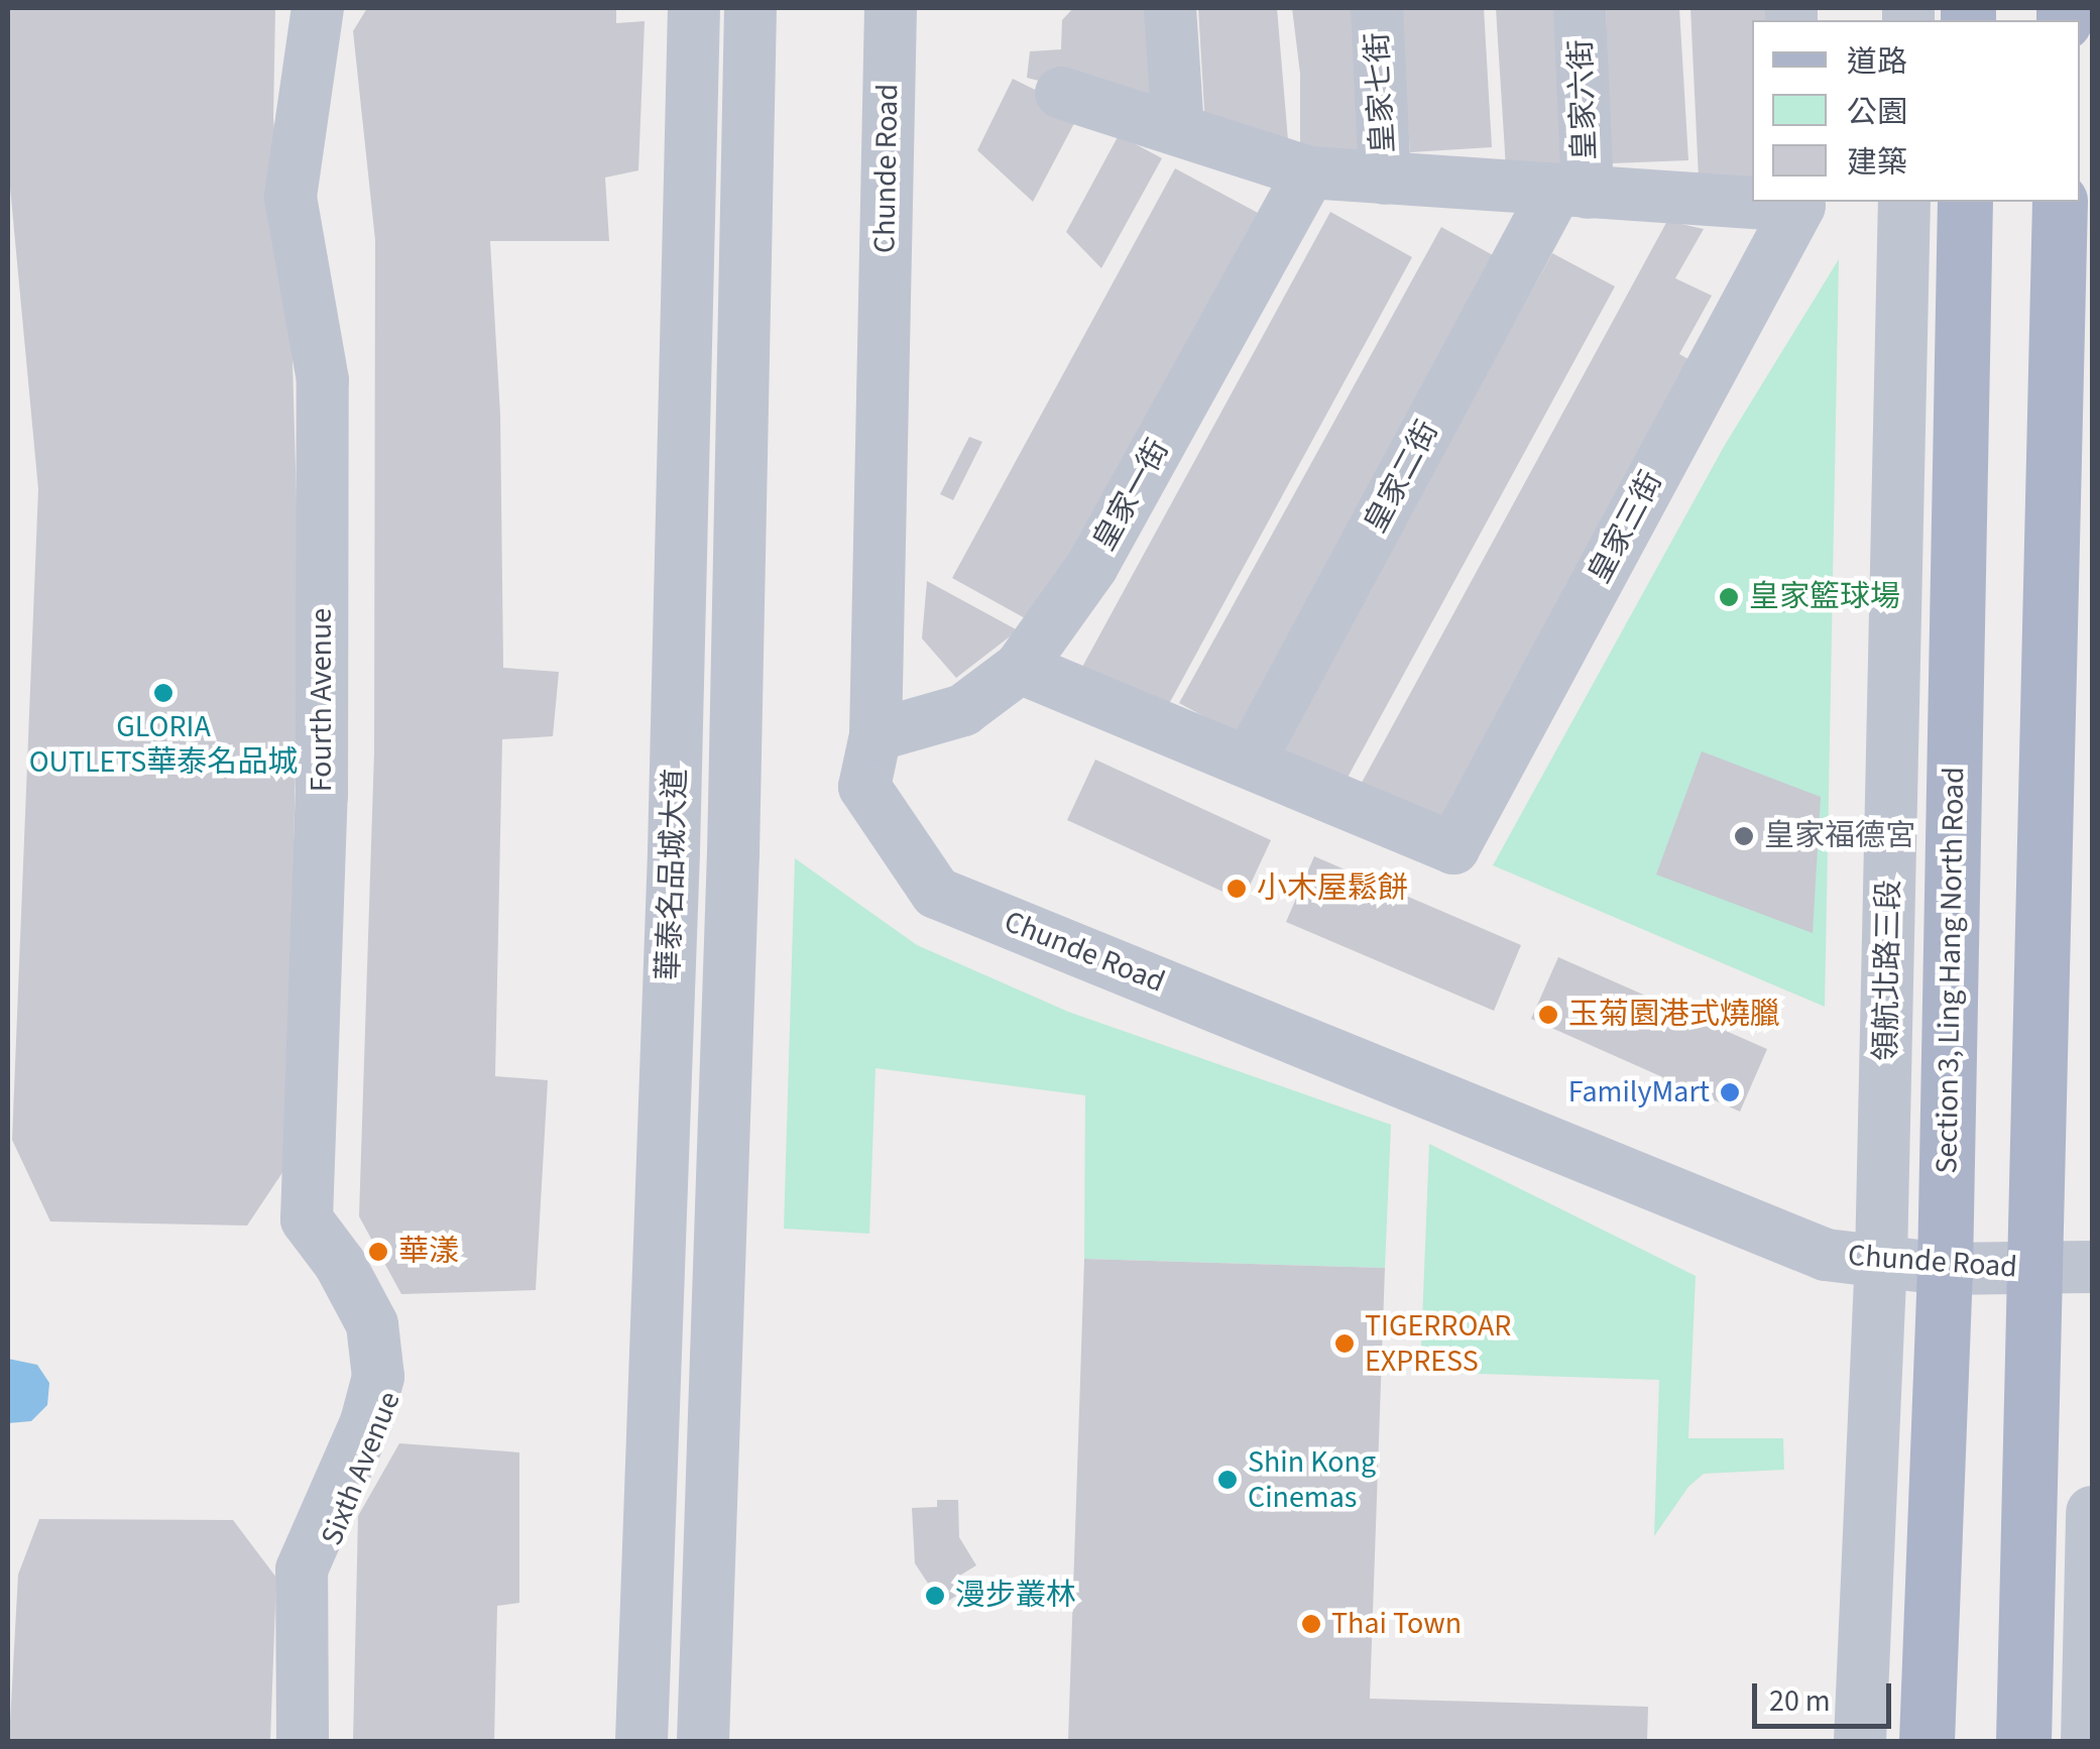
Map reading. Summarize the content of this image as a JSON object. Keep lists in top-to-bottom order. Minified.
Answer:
{"streets":{"main road":["Section 3, Ling Hang North Road"],"street":["皇家七街","皇家六街","Chunde Road","皇家二街","皇家一街","皇家三街","Fourth Avenue","華泰名品城大道","領航北路三段","Sixth Avenue"]},"crossings":[["皇家六街","皇家二街"],["Chunde Road","皇家一街"],["Chunde Road","領航北路三段"],["Chunde Road","Section 3, Ling Hang North Road"],["皇家二街","皇家三街"],["Fourth Avenue","Sixth Avenue"]],"places":["皇家籃球場","GLORIA OUTLETS華泰名品城","皇家福德宮","小木屋鬆餅","玉菊園港式燒臘","FamilyMart","華漾","TIGERROAR EXPRESS","Shin Kong Cinemas","漫步叢林","Thai Town"],"legend":["道路","公園","建築"],"scale_bar":"20 m"}
